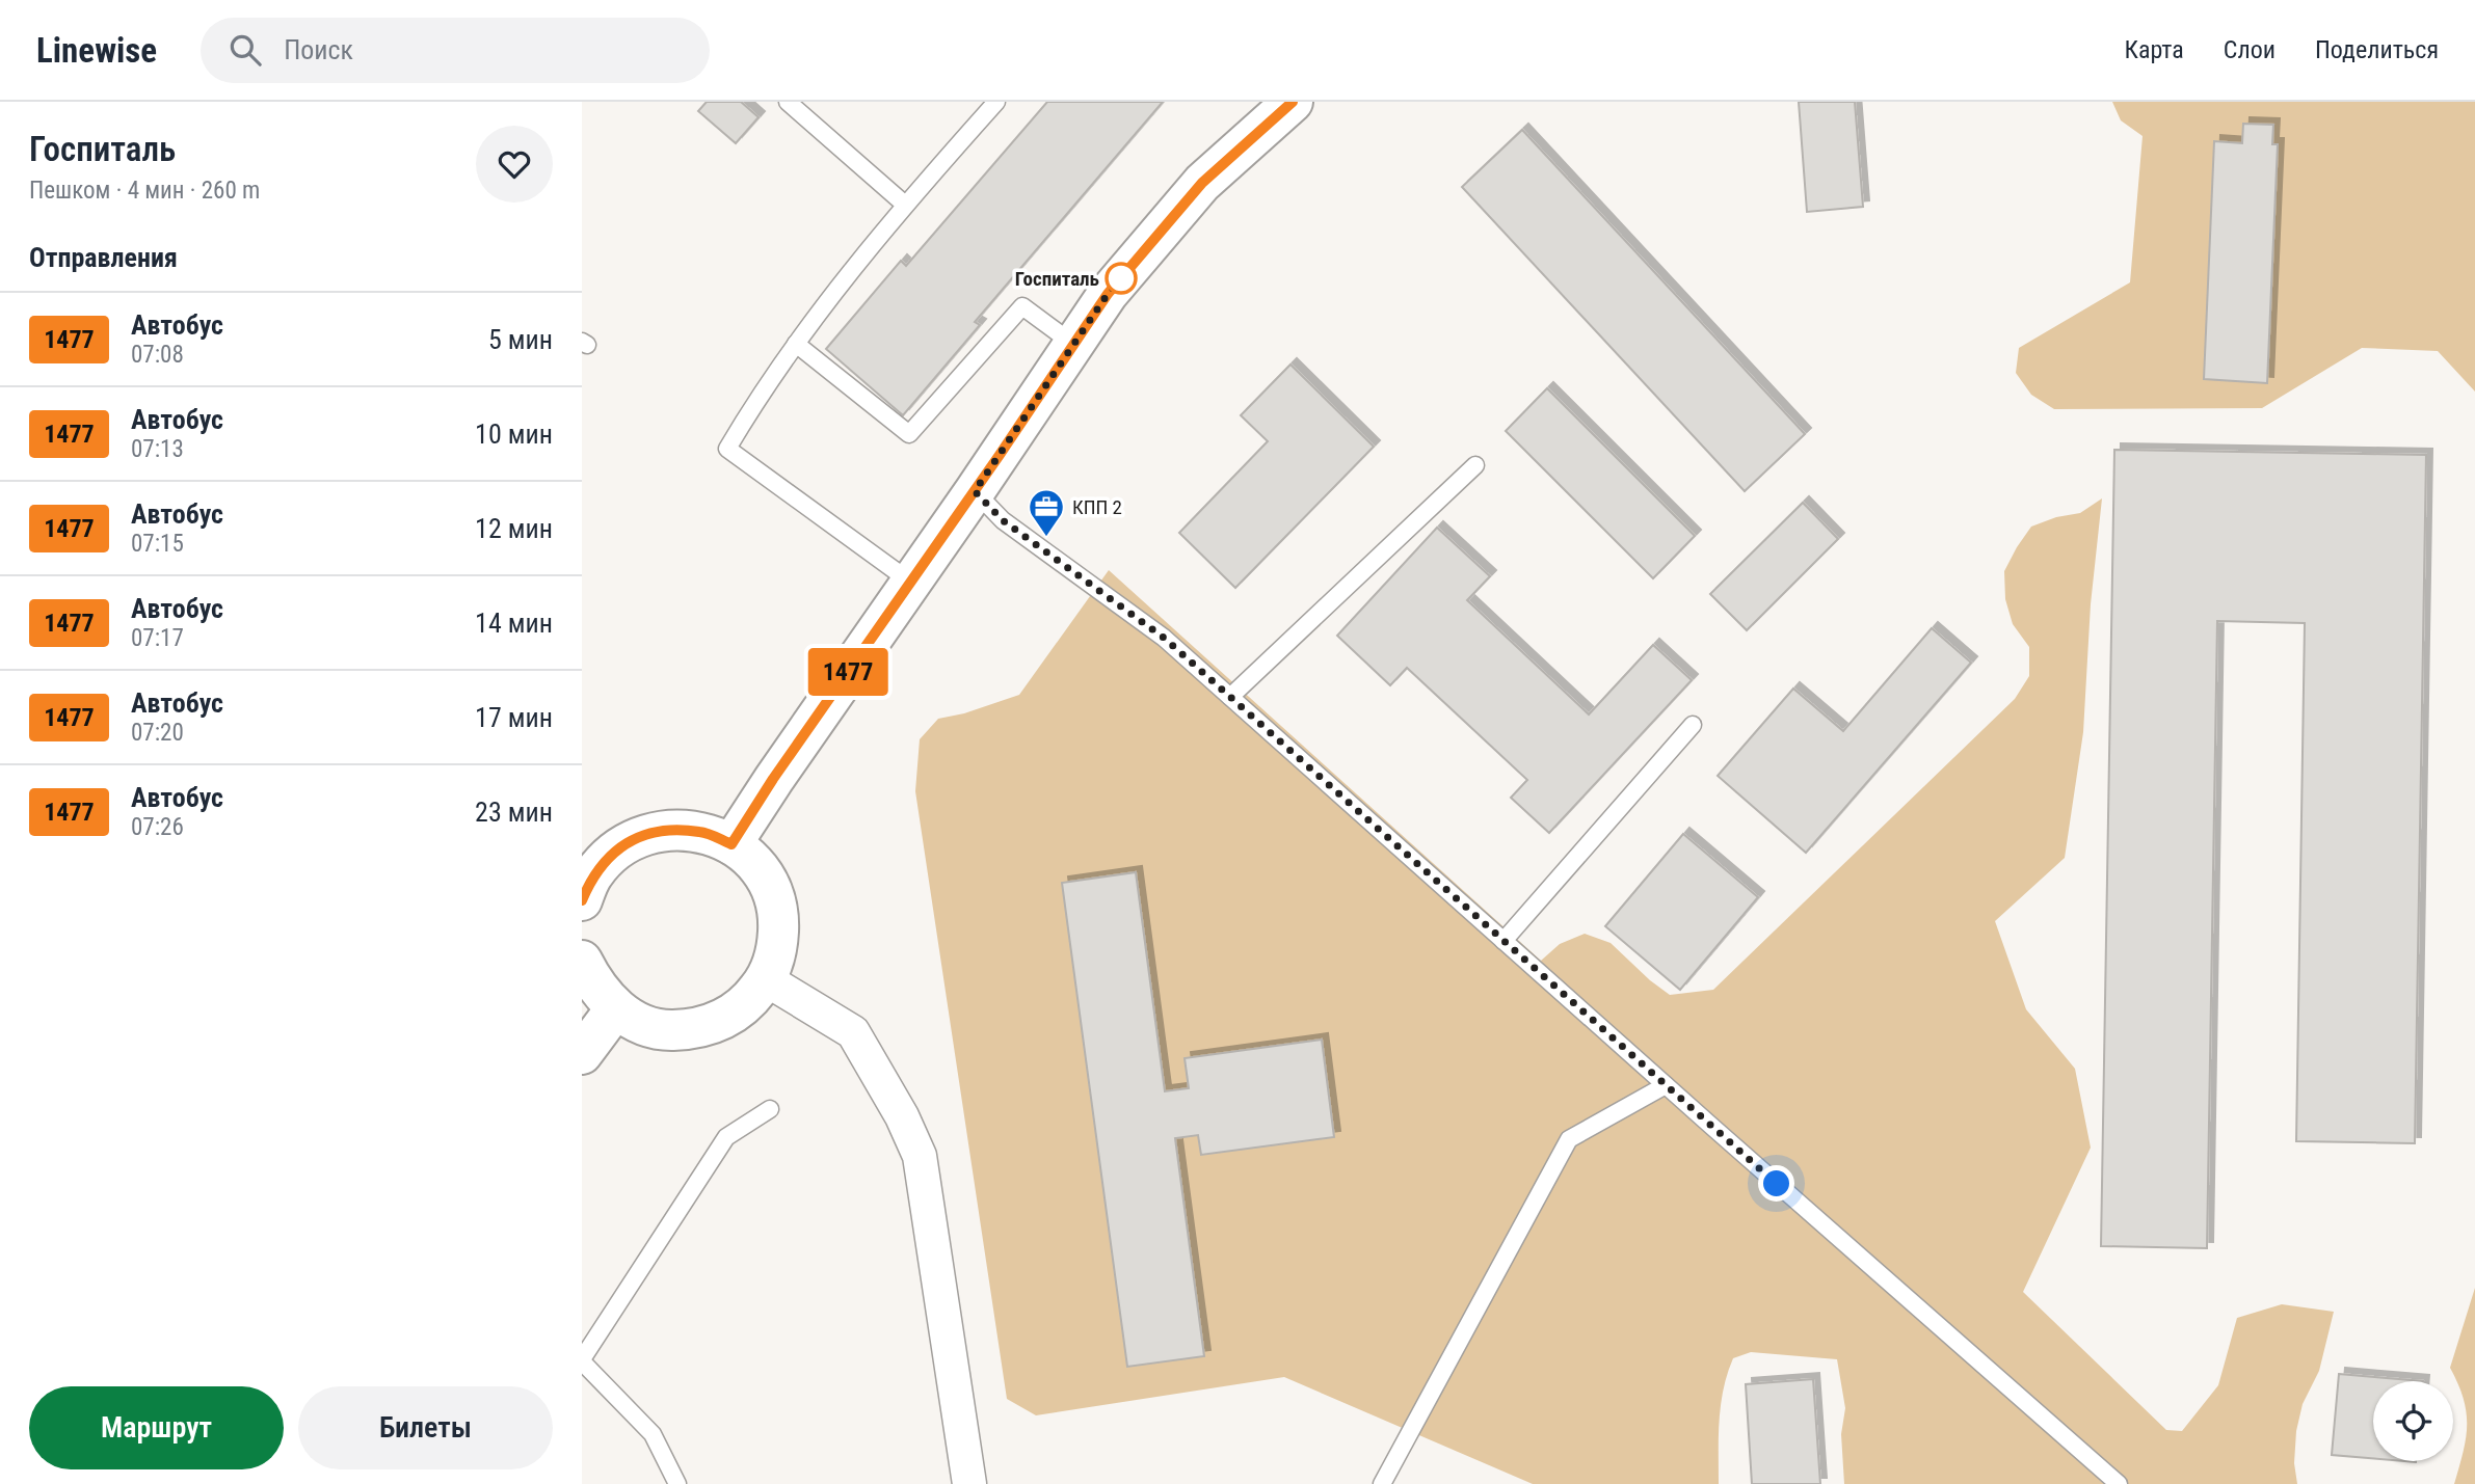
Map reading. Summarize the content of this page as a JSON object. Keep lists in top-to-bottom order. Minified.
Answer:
{"places":{"other":["Госпиталь"],"office":["КПП 2"]},"lines":["bus line 1477"],"page":{"header":"Linewise","search":"Поиск","nav":["Карта","Слои","Поделиться"],"heading":[["Госпиталь","Пешком · 4 мин · 260 m"],"Отправления"],"on_map":"1477","list":[{"mark":"1477","name":"Автобус","note":"07:08","value":"5 мин"},{"mark":"1477","name":"Автобус","note":"07:13","value":"10 мин"},{"mark":"1477","name":"Автобус","note":"07:15","value":"12 мин"},{"mark":"1477","name":"Автобус","note":"07:17","value":"14 мин"},{"mark":"1477","name":"Автобус","note":"07:20","value":"17 мин"},{"mark":"1477","name":"Автобус","note":"07:26","value":"23 мин"}],"buttons":["Маршрут","Билеты"]}}
